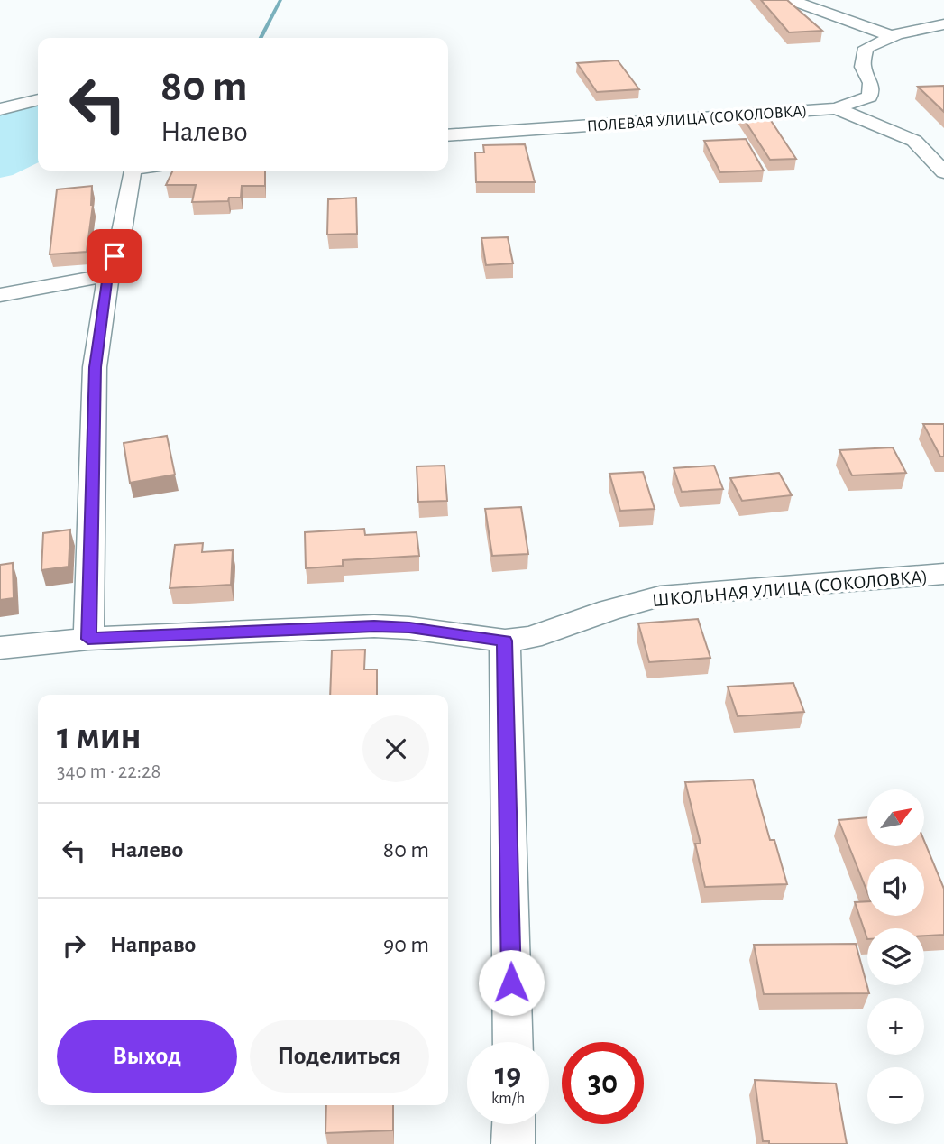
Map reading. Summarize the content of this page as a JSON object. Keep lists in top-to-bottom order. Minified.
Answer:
{"streets":{"street":["ПОЛЕВАЯ УЛИЦА (СОКОЛОВКА)","ШКОЛЬНАЯ УЛИЦА (СОКОЛОВКА)"]},"north":"top right","page":{"turn":["80 m","Налево"],"heading":["1 мин","340 m · 22:28"],"map_buttons":["+","−"],"list":[{"name":"Налево","value":"80 m"},{"name":"Направо","value":"90 m"}],"buttons":["Выход","Поделиться"],"speed":"19 km/h","limit":"30"}}
